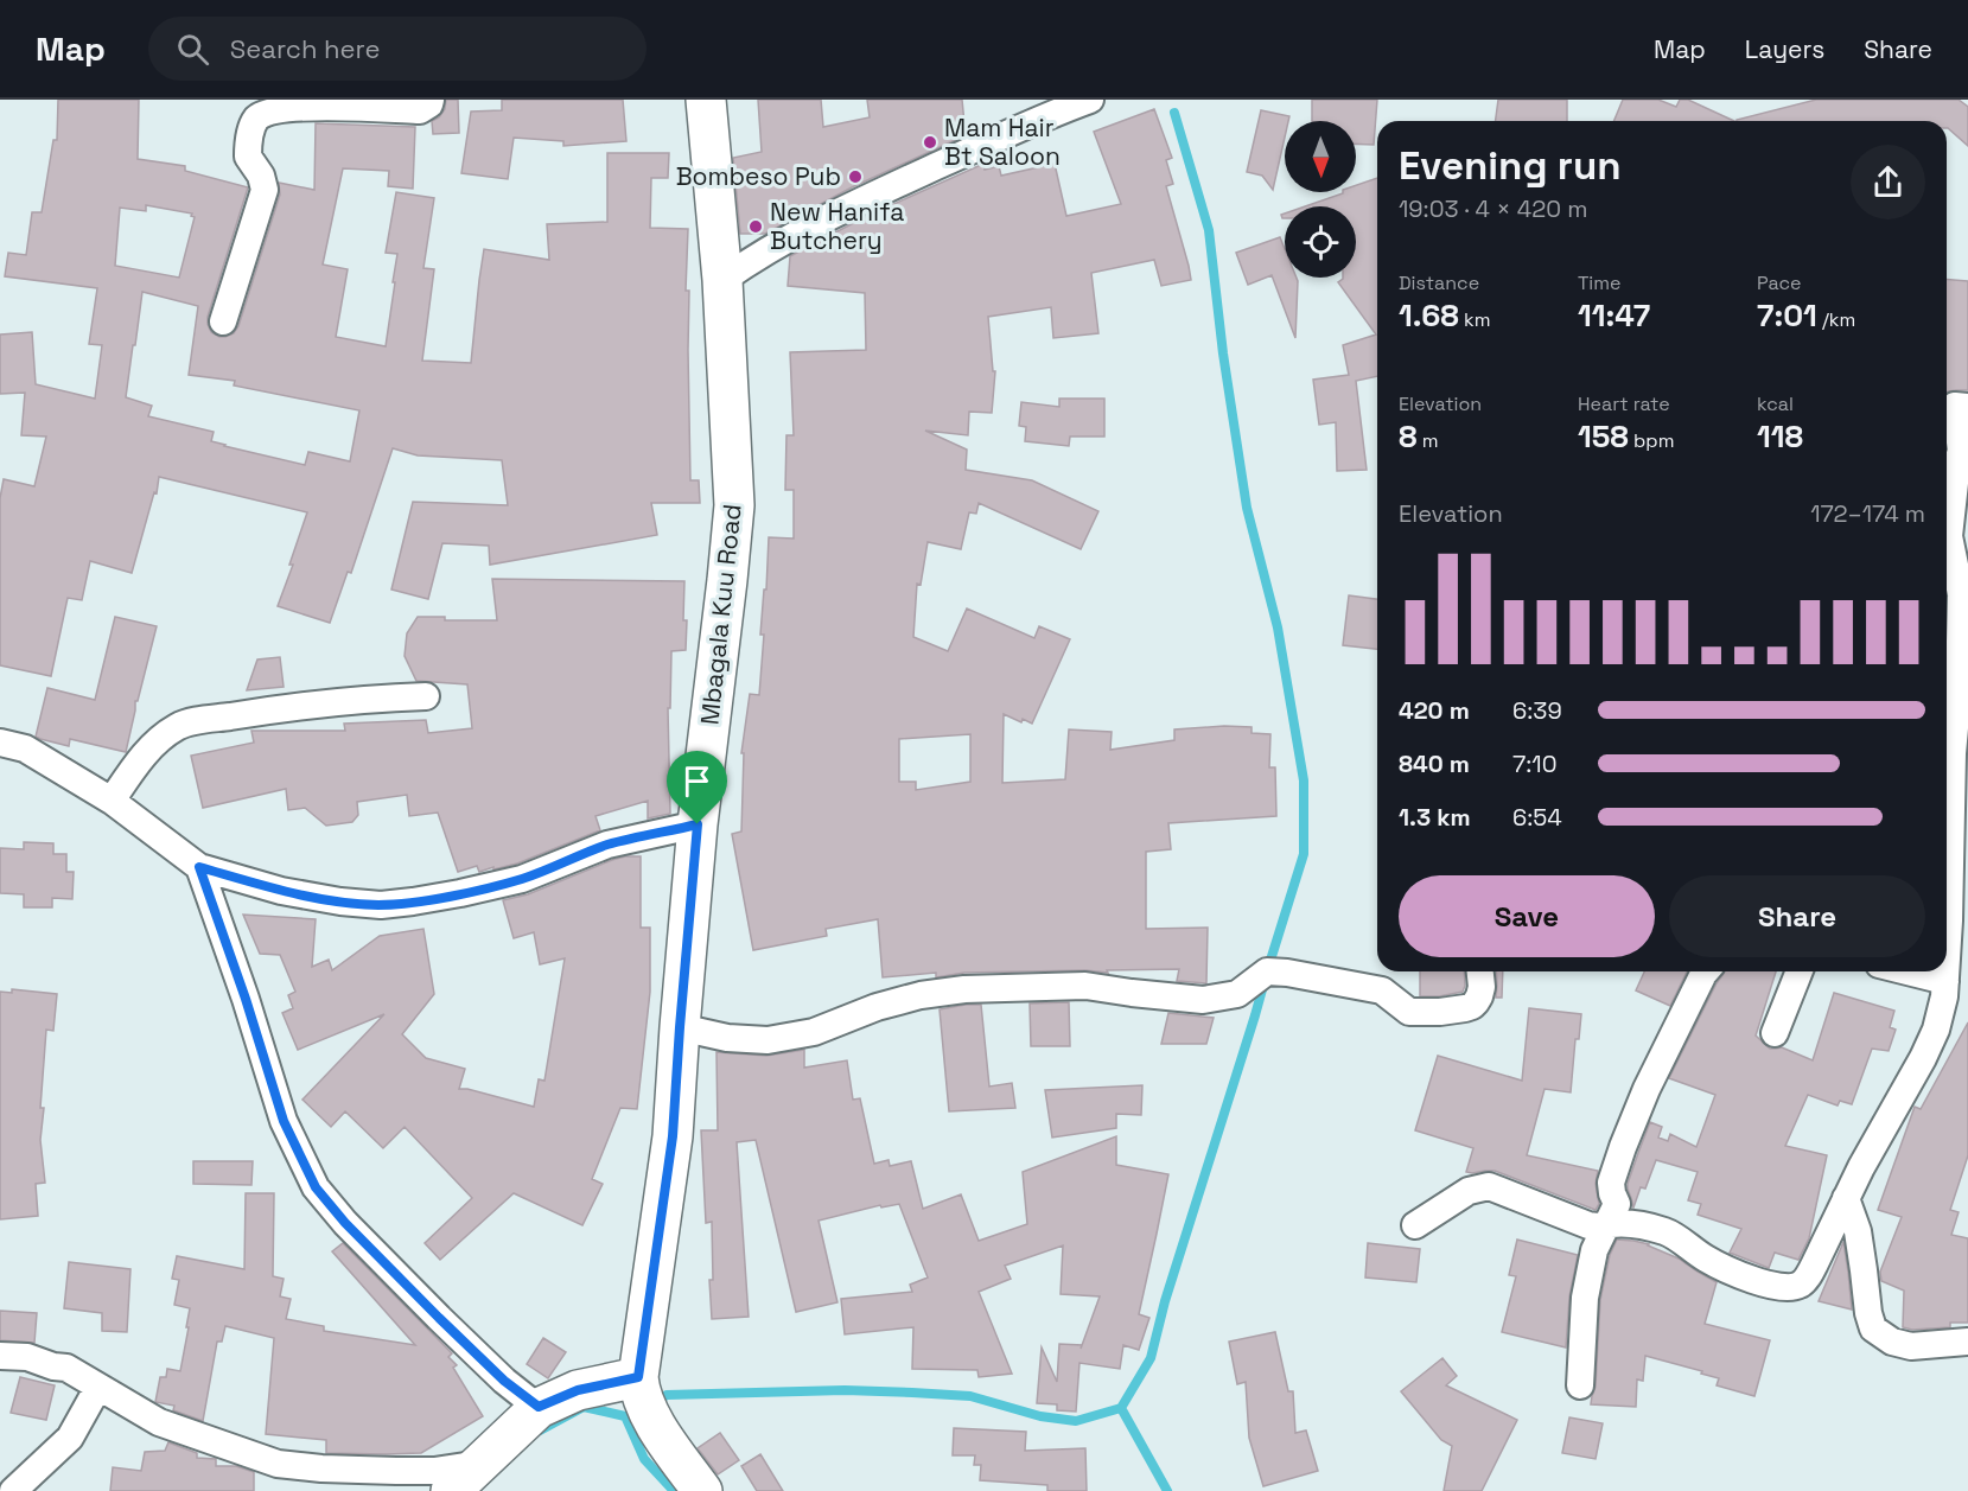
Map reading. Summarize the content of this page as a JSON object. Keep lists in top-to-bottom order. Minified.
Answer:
{"streets":{"street":["Mbagala Kuu Road"]},"places":["Mam Hair Bt Saloon","Bombeso Pub","New Hanifa Butchery"],"north":"bottom","page":{"header":"Map","search":"Search here","nav":["Map","Layers","Share"],"heading":["Evening run","19:03 · 4 × 420 m"],"stats":[["Distance","1.68 km"],["Time","11:47"],["Pace","7:01 /km"],["Elevation","8 m"],["Heart rate","158 bpm"],["kcal","118"]],"chart":["Elevation","172–174 m"],"list":[{"name":"420 m","note":"6:39"},{"name":"840 m","note":"7:10"},{"name":"1.3 km","note":"6:54"}],"buttons":["Save","Share"]}}
